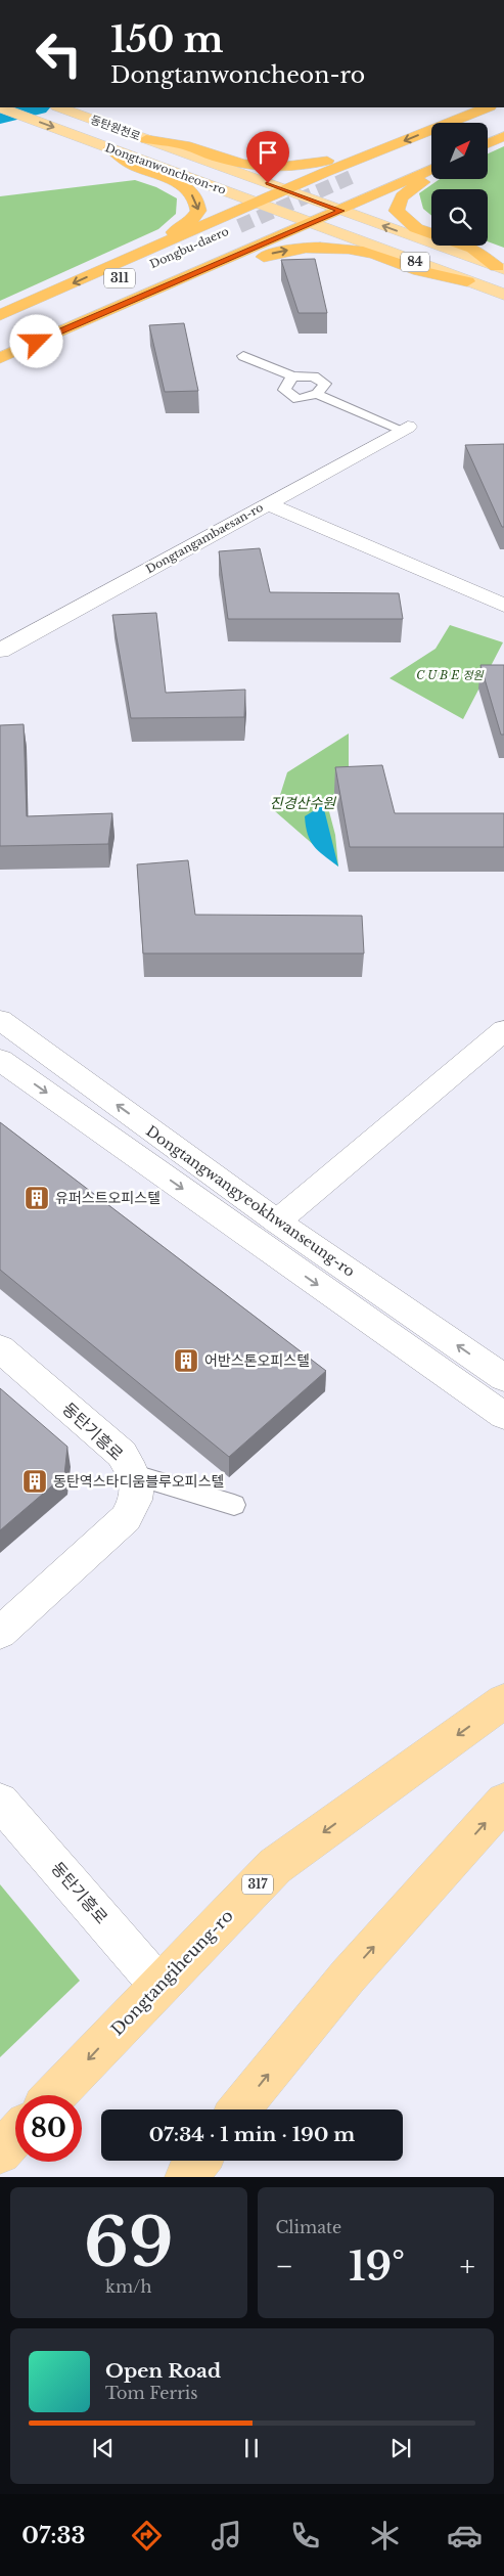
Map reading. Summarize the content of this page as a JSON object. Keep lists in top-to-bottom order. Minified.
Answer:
{"streets":{"highway":["Dongbu-daero","311"],"main road":["동탄원천로","Dongtanwoncheon-ro","84","317","Dongtangiheung-ro"],"street":["Dongtangambaesan-ro","Dongtangwangyeokhwanseung-ro","동탄기흥로"]},"crossings":[["동탄원천로","Dongtanwoncheon-ro"],["동탄기흥로","Dongtangiheung-ro"]],"parks":["C U B E 정원","진경산수원"],"places":{"building":["유퍼스트오피스텔","어반스톤오피스텔","동탄역스타디움블루오피스텔"]},"north":"top right","page":{"turn":["150 m","Dongtanwoncheon-ro"],"limit":"80","trip":"07:34 · 1 min · 190 m","tile":[["69","km/h"],"Climate"],"heat":["−","19°","+"],"song":["Open Road","Tom Ferris"],"tabs":"07:33"}}
